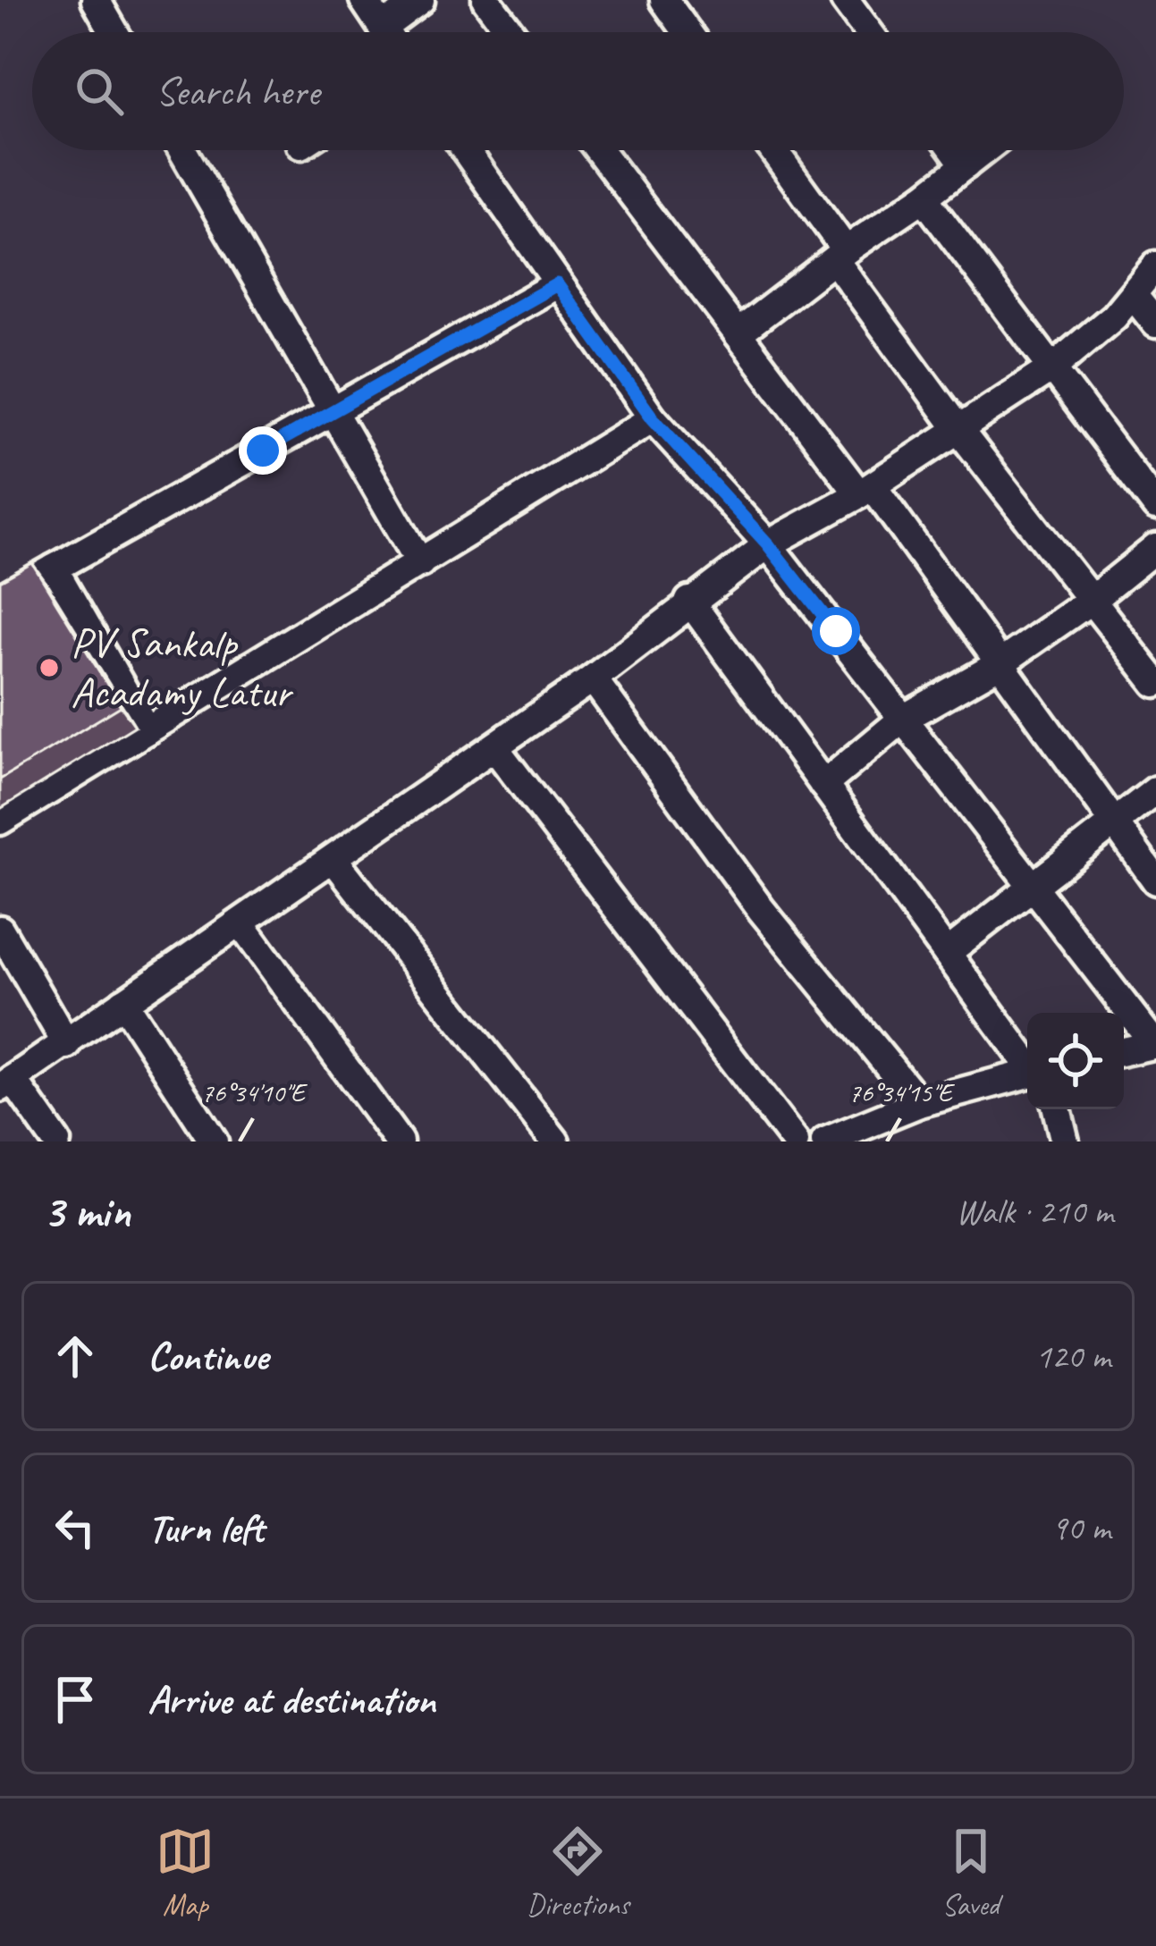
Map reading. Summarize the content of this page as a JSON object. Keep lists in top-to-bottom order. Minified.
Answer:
{"places":["PV Sankalp Acadamy Latur"],"page":{"search":"Search here","heading":["3 min","Walk · 210 m"],"list":[["Continue","120 m"],["Turn left","90 m"],"Arrive at destination"],"nav":["Map","Directions","Saved"]},"coordinates":["76°34'10\"E","76°34'15\"E"]}
